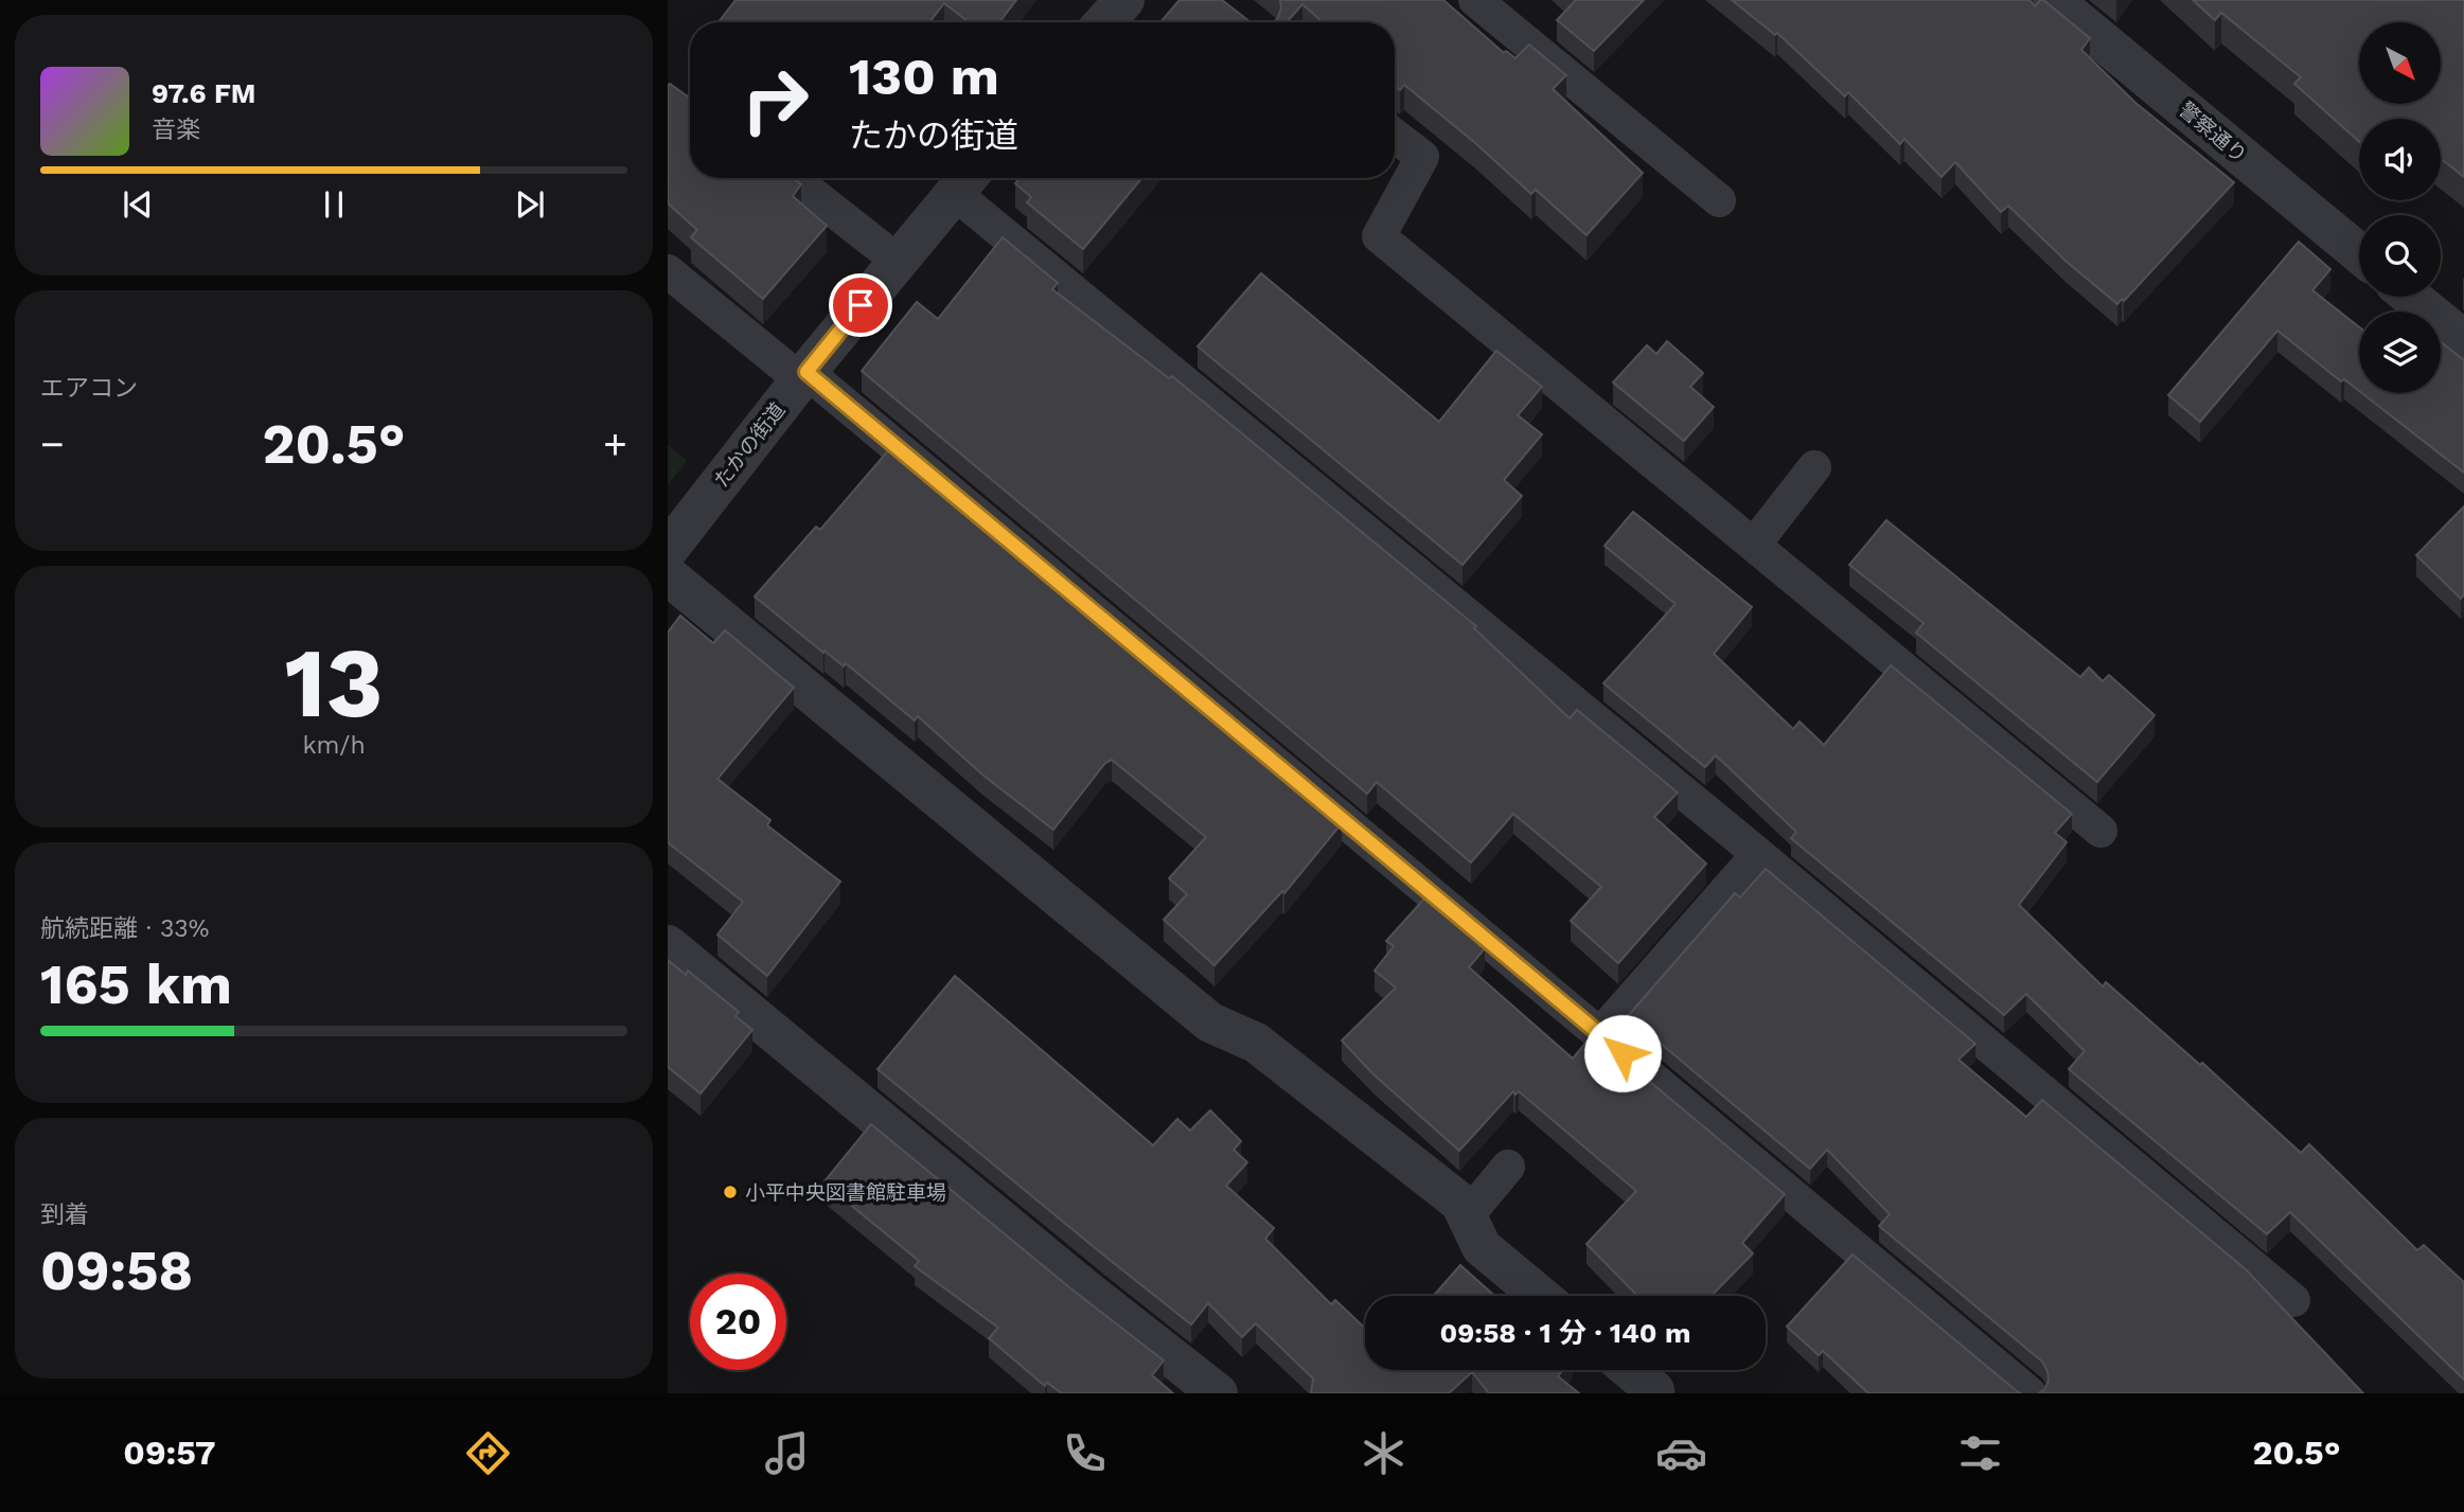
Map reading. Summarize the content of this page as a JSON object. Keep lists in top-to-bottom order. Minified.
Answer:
{"streets":{"street":["警察通り","たかの街道"]},"places":["小平中央図書館駐車場"],"north":"bottom right","page":{"turn":["130 m","たかの街道"],"song":["97.6 FM","音楽"],"tile":["エアコン",["13","km/h"],["航続距離 · 33%","165 km"],["到着","09:58"]],"heat":["−","20.5°","+"],"limit":"20","trip":"09:58 · 1 分 · 140 m","tabs":["09:57","20.5°"]}}
